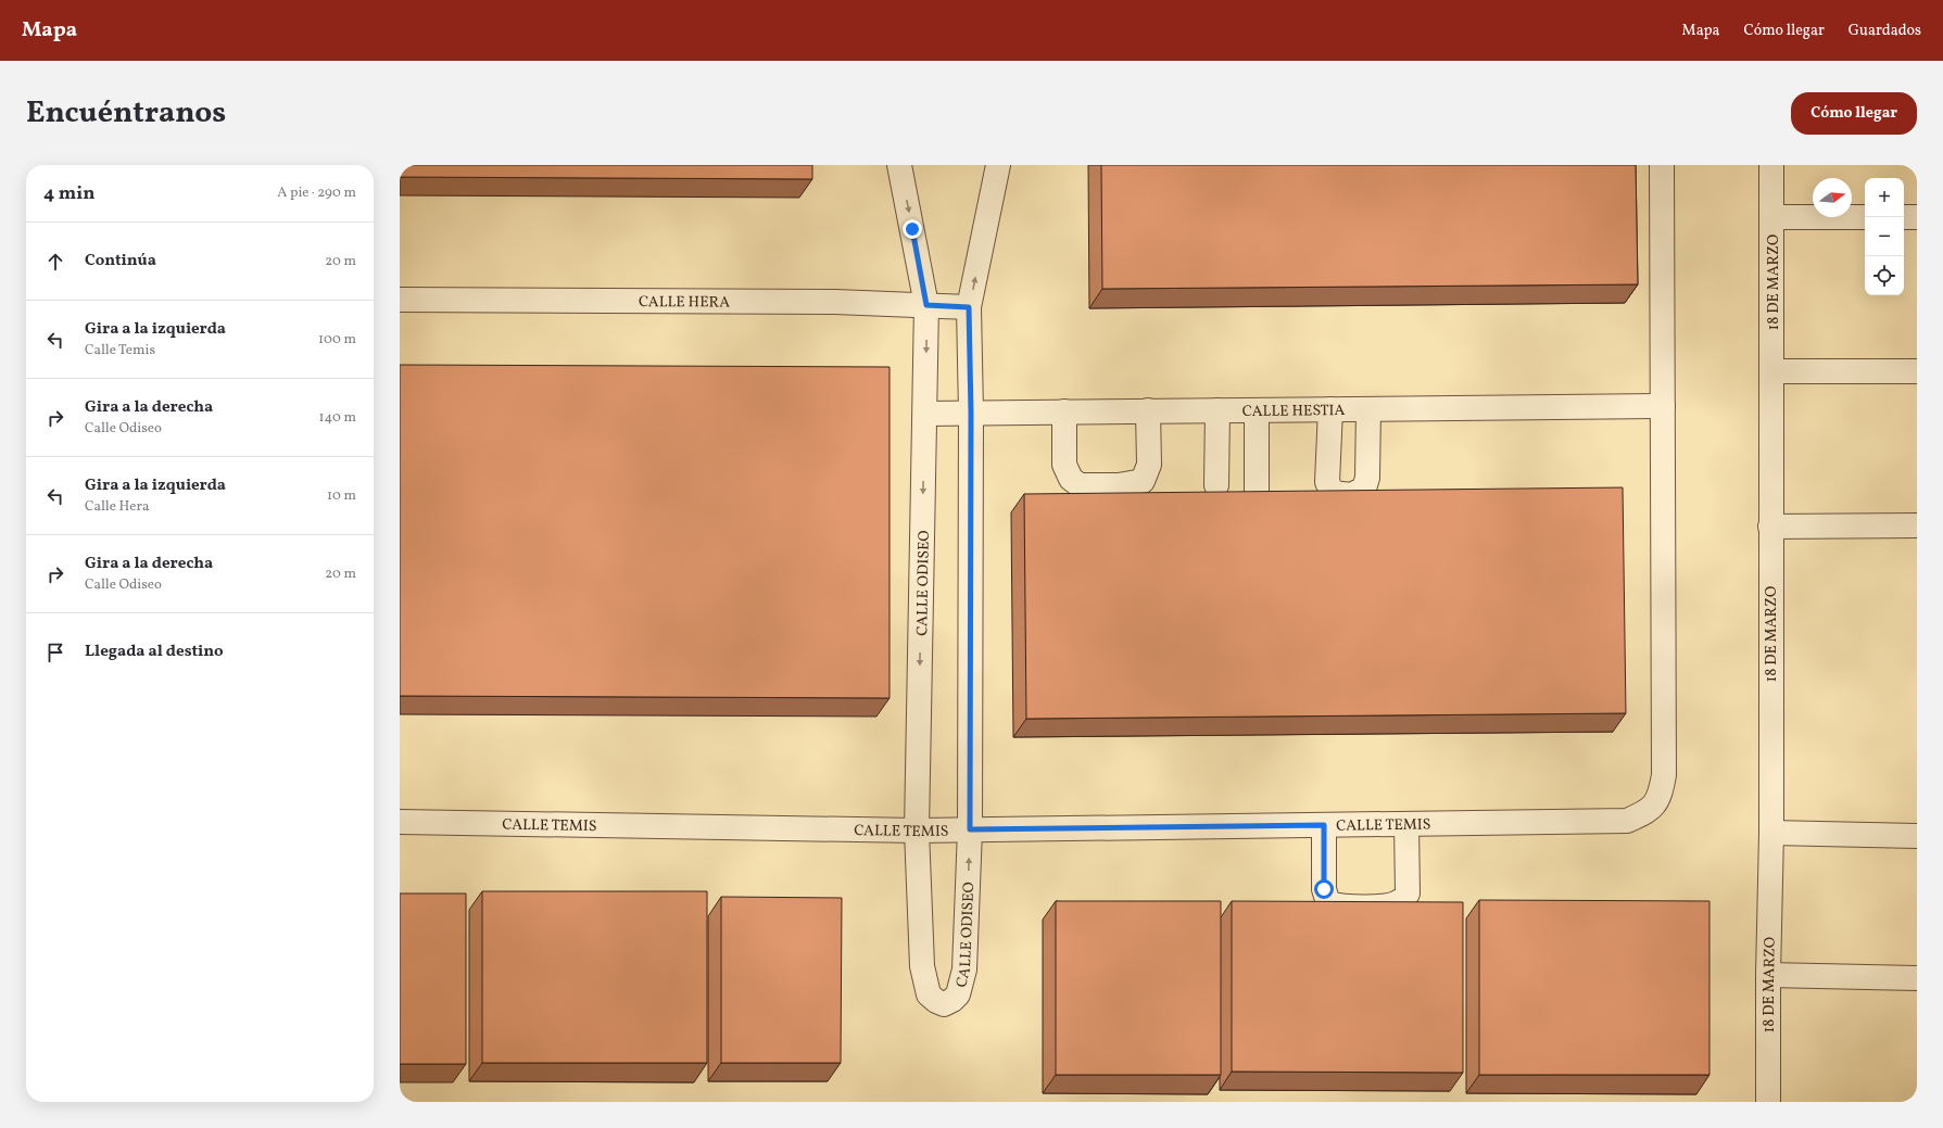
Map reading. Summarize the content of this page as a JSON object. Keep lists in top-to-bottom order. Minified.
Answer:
{"streets":{"street":["18 DE MARZO","CALLE HERA","CALLE HESTIA","CALLE ODISEO","CALLE TEMIS"]},"crossings":[["CALLE HERA","CALLE ODISEO"],["CALLE HESTIA","CALLE ODISEO"],["CALLE HESTIA","CALLE TEMIS"],["CALLE ODISEO","CALLE TEMIS"]],"north":"right","page":{"header":"Mapa","nav":["Mapa","Cómo llegar","Guardados"],"title":"Encuéntranos","buttons":"Cómo llegar","heading":["4 min","A pie · 290 m"],"map_buttons":["+","−"],"list":[["Continúa","20 m"],["Gira a la izquierda","Calle Temis","100 m"],["Gira a la derecha","Calle Odiseo","140 m"],["Gira a la izquierda","Calle Hera","10 m"],["Gira a la derecha","Calle Odiseo","20 m"],"Llegada al destino"]}}
